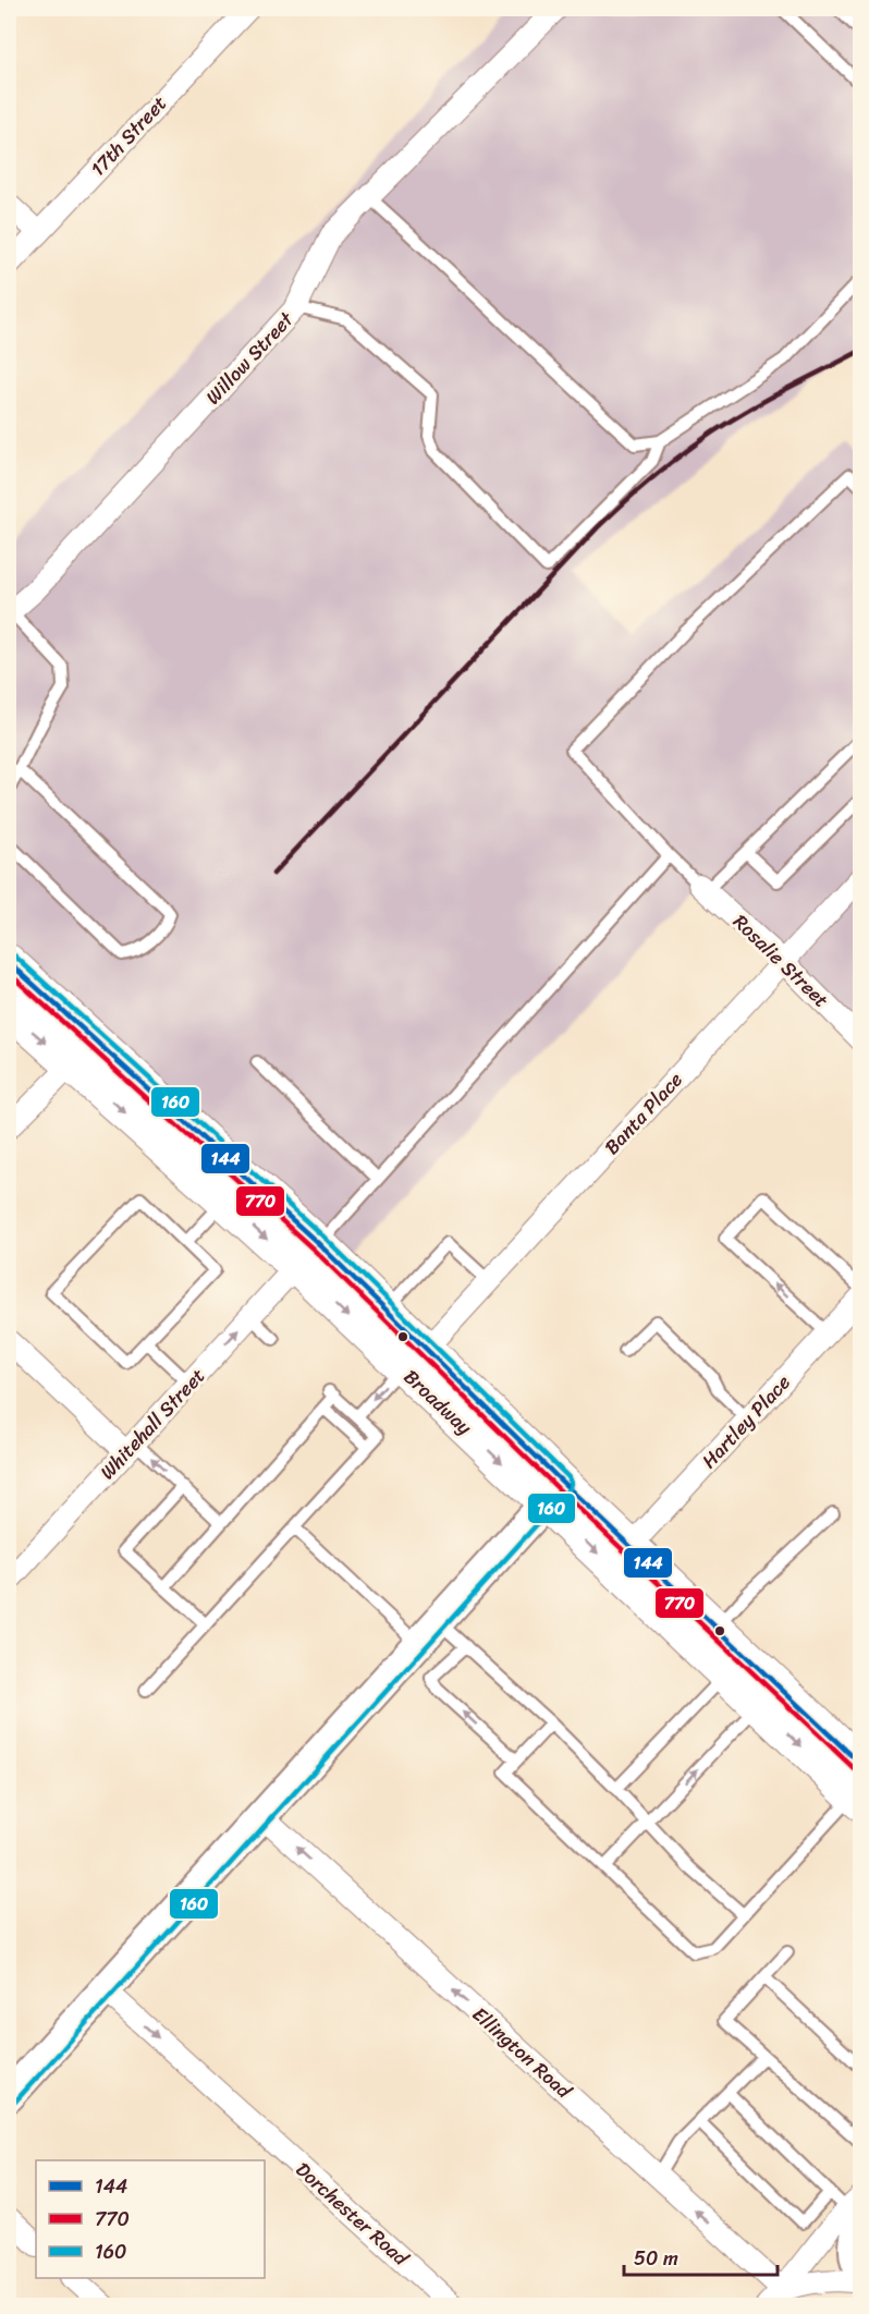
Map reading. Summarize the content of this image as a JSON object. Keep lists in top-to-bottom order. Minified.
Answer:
{"streets":{"main road":["Broadway"],"street":["17th Street","Willow Street","Rosalie Street","Banta Place","Hartley Place","Whitehall Street","Ellington Road","Dorchester Road"]},"crossings":[["Rosalie Street","Banta Place"],["Banta Place","Broadway"],["Broadway","Hartley Place"],["Broadway","Whitehall Street"]],"one_way":["Ellington Road","Dorchester Road"],"lines":["transit line 160","transit line 144","transit line 770"],"legend":["144","770","160"],"scale_bar":"50 m"}
